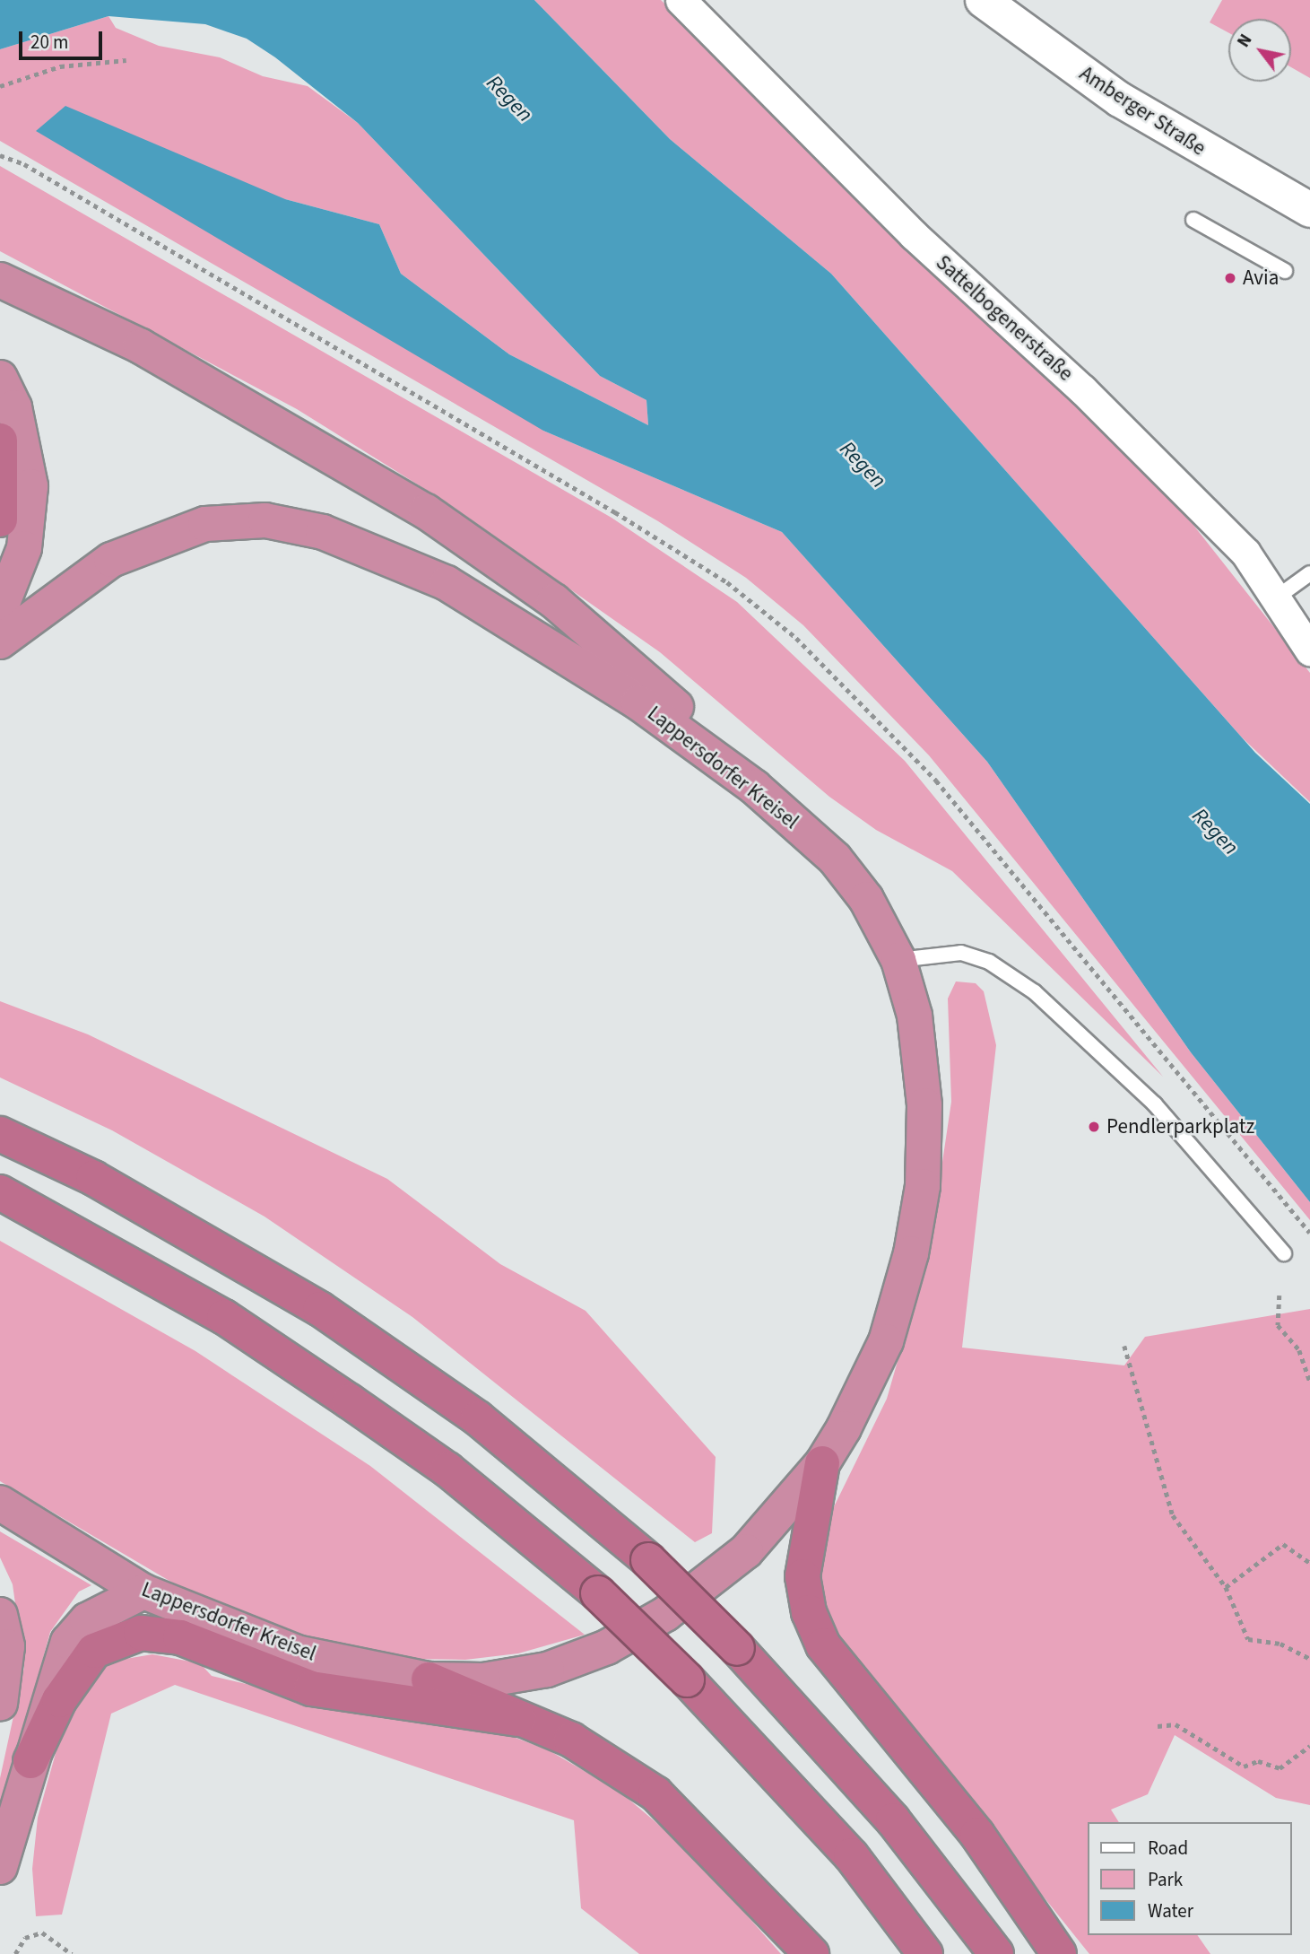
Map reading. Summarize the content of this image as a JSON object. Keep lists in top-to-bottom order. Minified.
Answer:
{"streets":{"highway":["Lappersdorfer Kreisel"],"main road":["Amberger Straße"],"street":["Sattelbogenerstraße"]},"water":["Regen"],"places":["Avia","Pendlerparkplatz"],"legend":["Road","Park","Water"],"scale_bar":"20 m","north":"top left"}
